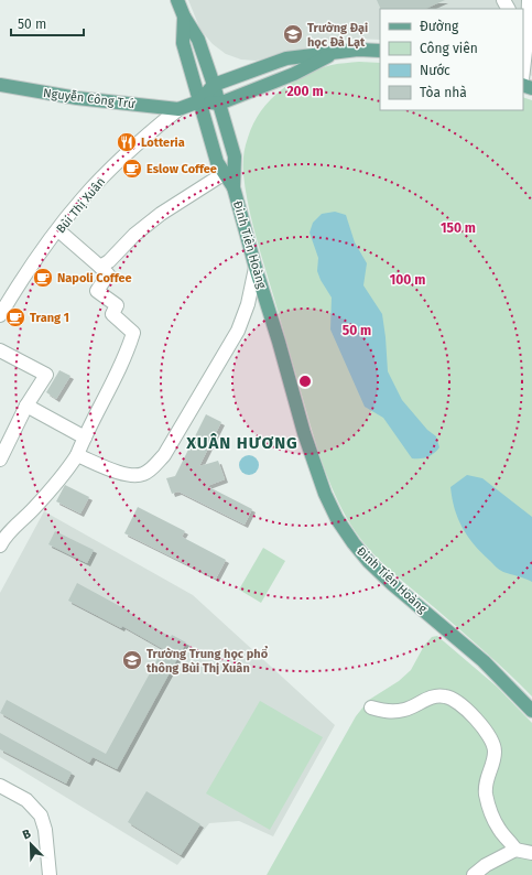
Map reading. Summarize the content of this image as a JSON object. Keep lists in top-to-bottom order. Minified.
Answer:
{"streets":{"main road":["Nguyễn Công Trứ","Đinh Tiên Hoàng"],"street":["Bùi Thị Xuân"]},"crossings":[["Nguyễn Công Trứ","Bùi Thị Xuân"]],"districts":["XUÂN HƯƠNG"],"places":{"school or university":["Trường Đại học Đà Lạt","Trường Trung học phổ thông Bùi Thị Xuân"],"restaurant":["Lotteria"],"cafe":["Eslow Coffee","Napoli Coffee","Trang 1"]},"legend":["Đường","Công viên","Nước","Tòa nhà"],"scale_bar":"50 m","north":"top left","rings":["200 m","150 m","100 m","50 m"]}
